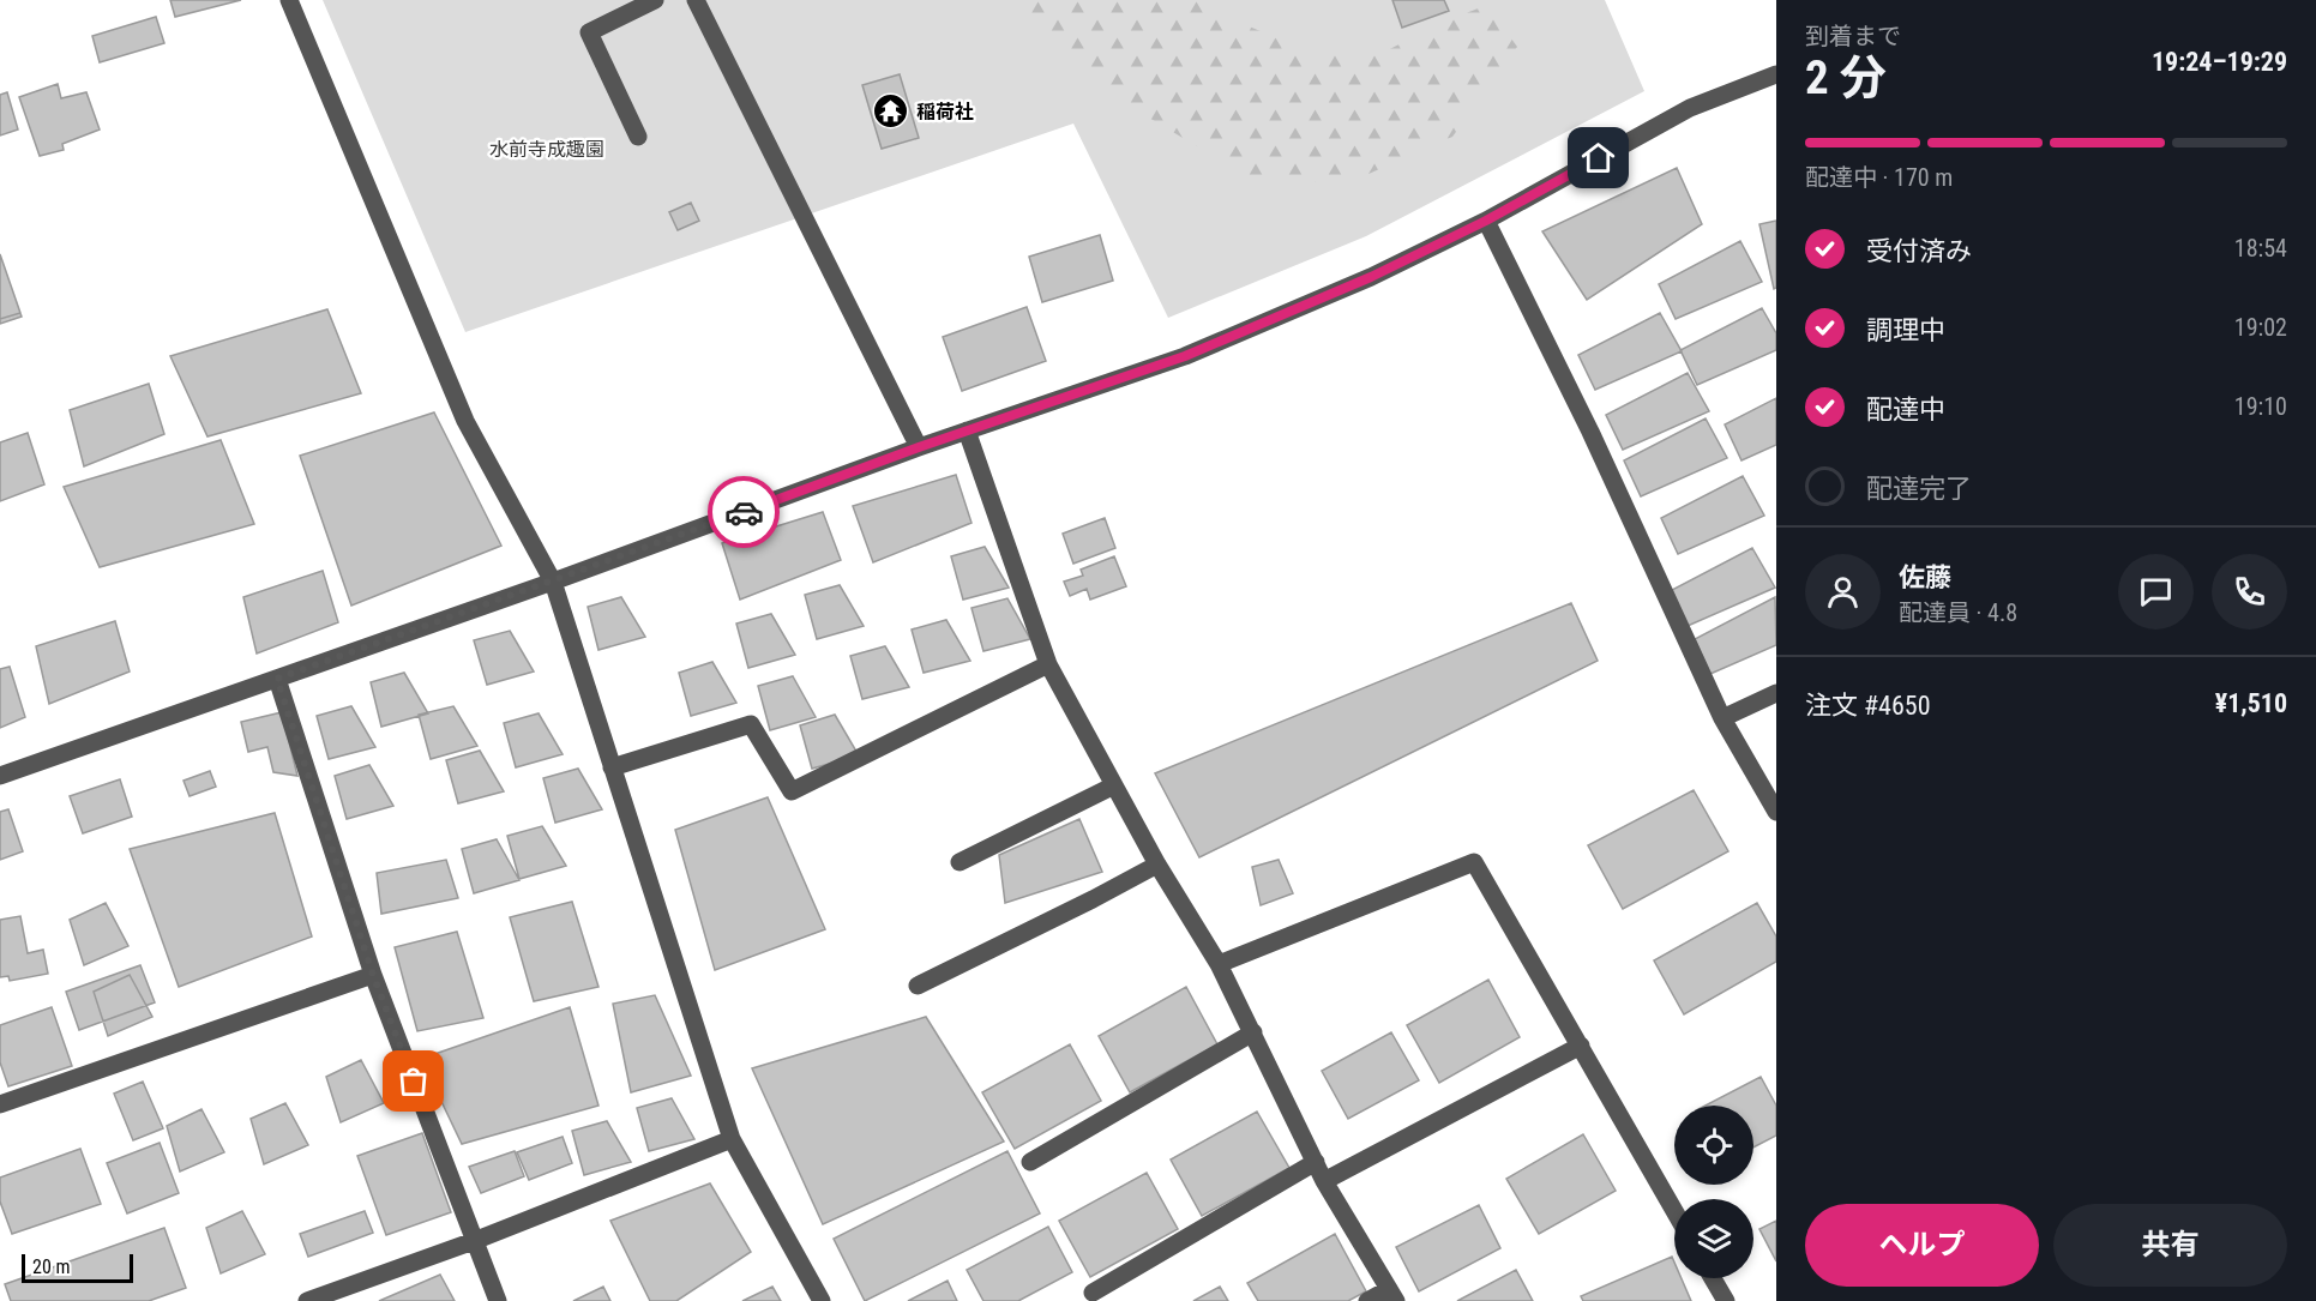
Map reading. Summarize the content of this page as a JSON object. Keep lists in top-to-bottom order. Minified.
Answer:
{"parks":["水前寺成趣園"],"places":{"temple":["稲荷社"]},"scale_bar":"20 m","page":{"heading":["2 分","到着まで","19:24–19:29"],"panel":["佐藤","配達員 · 4.8","注文 #4650","¥1,510"],"bar":"配達中 · 170 m","list":[["受付済み","18:54"],["調理中","19:02"],["配達中","19:10"],"配達完了"],"buttons":["ヘルプ","共有"],"scale":"20 m"}}
